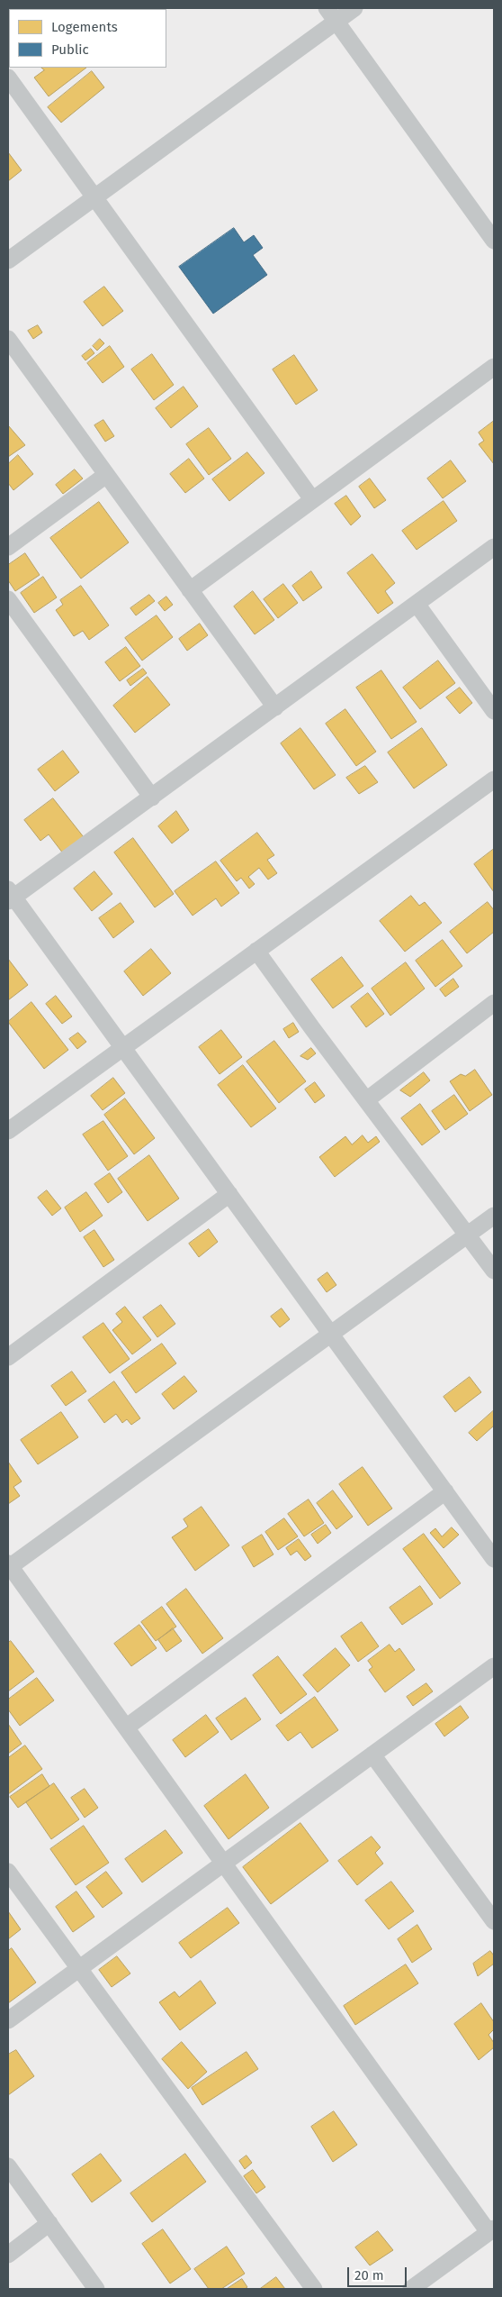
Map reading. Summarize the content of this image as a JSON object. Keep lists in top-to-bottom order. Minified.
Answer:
{"legend":["Logements","Public"],"scale_bar":"20 m"}
